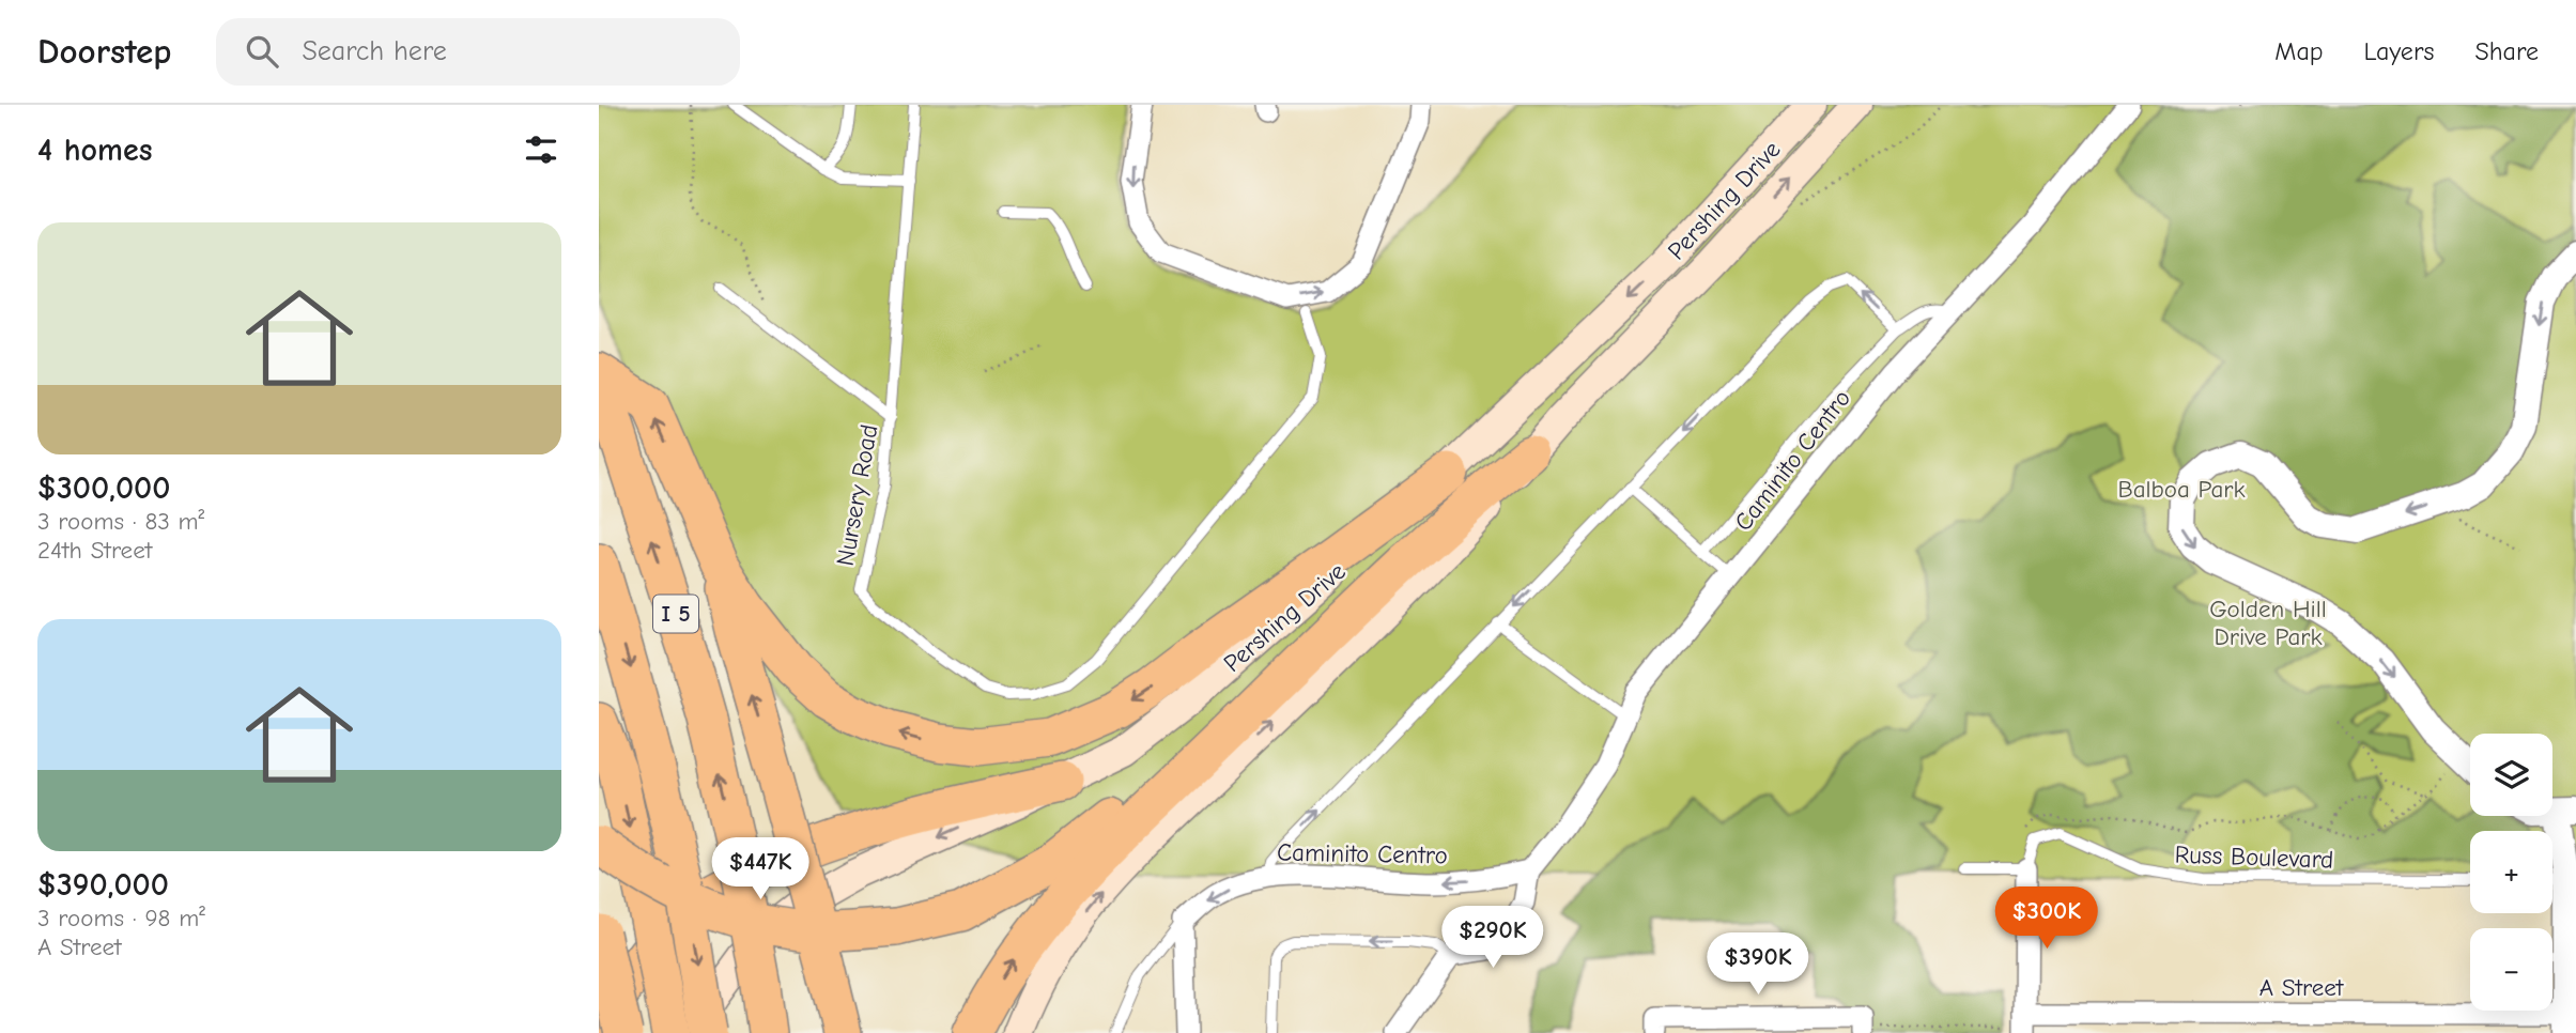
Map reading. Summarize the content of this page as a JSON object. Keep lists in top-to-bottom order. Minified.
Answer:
{"streets":{"highway":["I 5"],"main road":["Pershing Drive"],"street":["Caminito Centro","A Street"],"lane":["Nursery Road","Russ Boulevard"]},"parks":["Balboa Park","Golden Hill Drive Park"],"page":{"header":"Doorstep","search":"Search here","nav":["Map","Layers","Share"],"heading":"4 homes","list":[{"name":"$300,000","note":"3 rooms · 83 m² · 24th Street"},{"name":"$390,000","note":"3 rooms · 98 m² · A Street"}],"map_buttons":["+","−"],"price":["$447K","$300K","$290K","$390K"]}}
